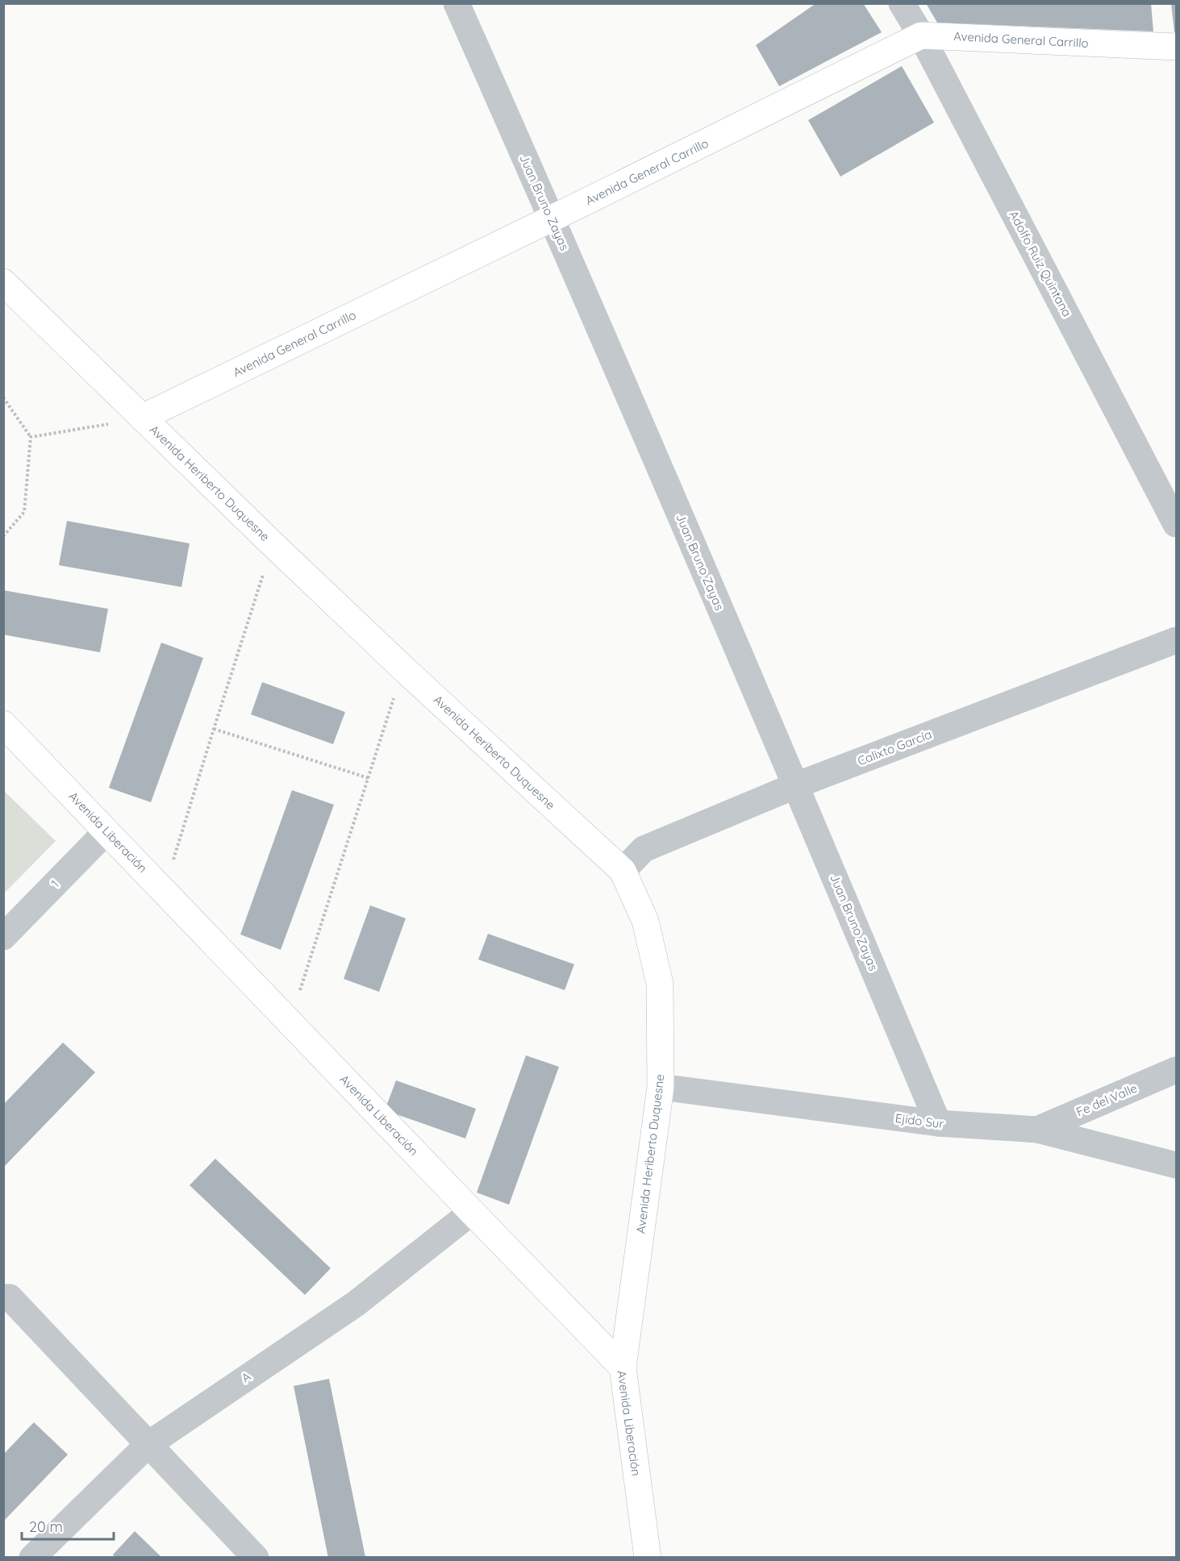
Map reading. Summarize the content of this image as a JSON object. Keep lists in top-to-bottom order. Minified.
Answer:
{"streets":{"street":["Avenida General Carrillo","Juan Bruno Zayas","Adolfo Ruiz Quintana","Avenida Heriberto Duquesne","Calixto García","Avenida Liberación","1","Fe del Valle","Ejido Sur","A"]},"crossings":[["Avenida General Carrillo","Juan Bruno Zayas"],["Avenida General Carrillo","Adolfo Ruiz Quintana"],["Avenida General Carrillo","Avenida Heriberto Duquesne"],["Juan Bruno Zayas","Calixto García"],["Juan Bruno Zayas","Ejido Sur"],["Avenida Heriberto Duquesne","Calixto García"],["Avenida Heriberto Duquesne","Avenida Liberación"],["Avenida Heriberto Duquesne","Ejido Sur"],["Avenida Liberación","1"],["Avenida Liberación","A"],["Fe del Valle","Ejido Sur"]],"scale_bar":"20 m"}
